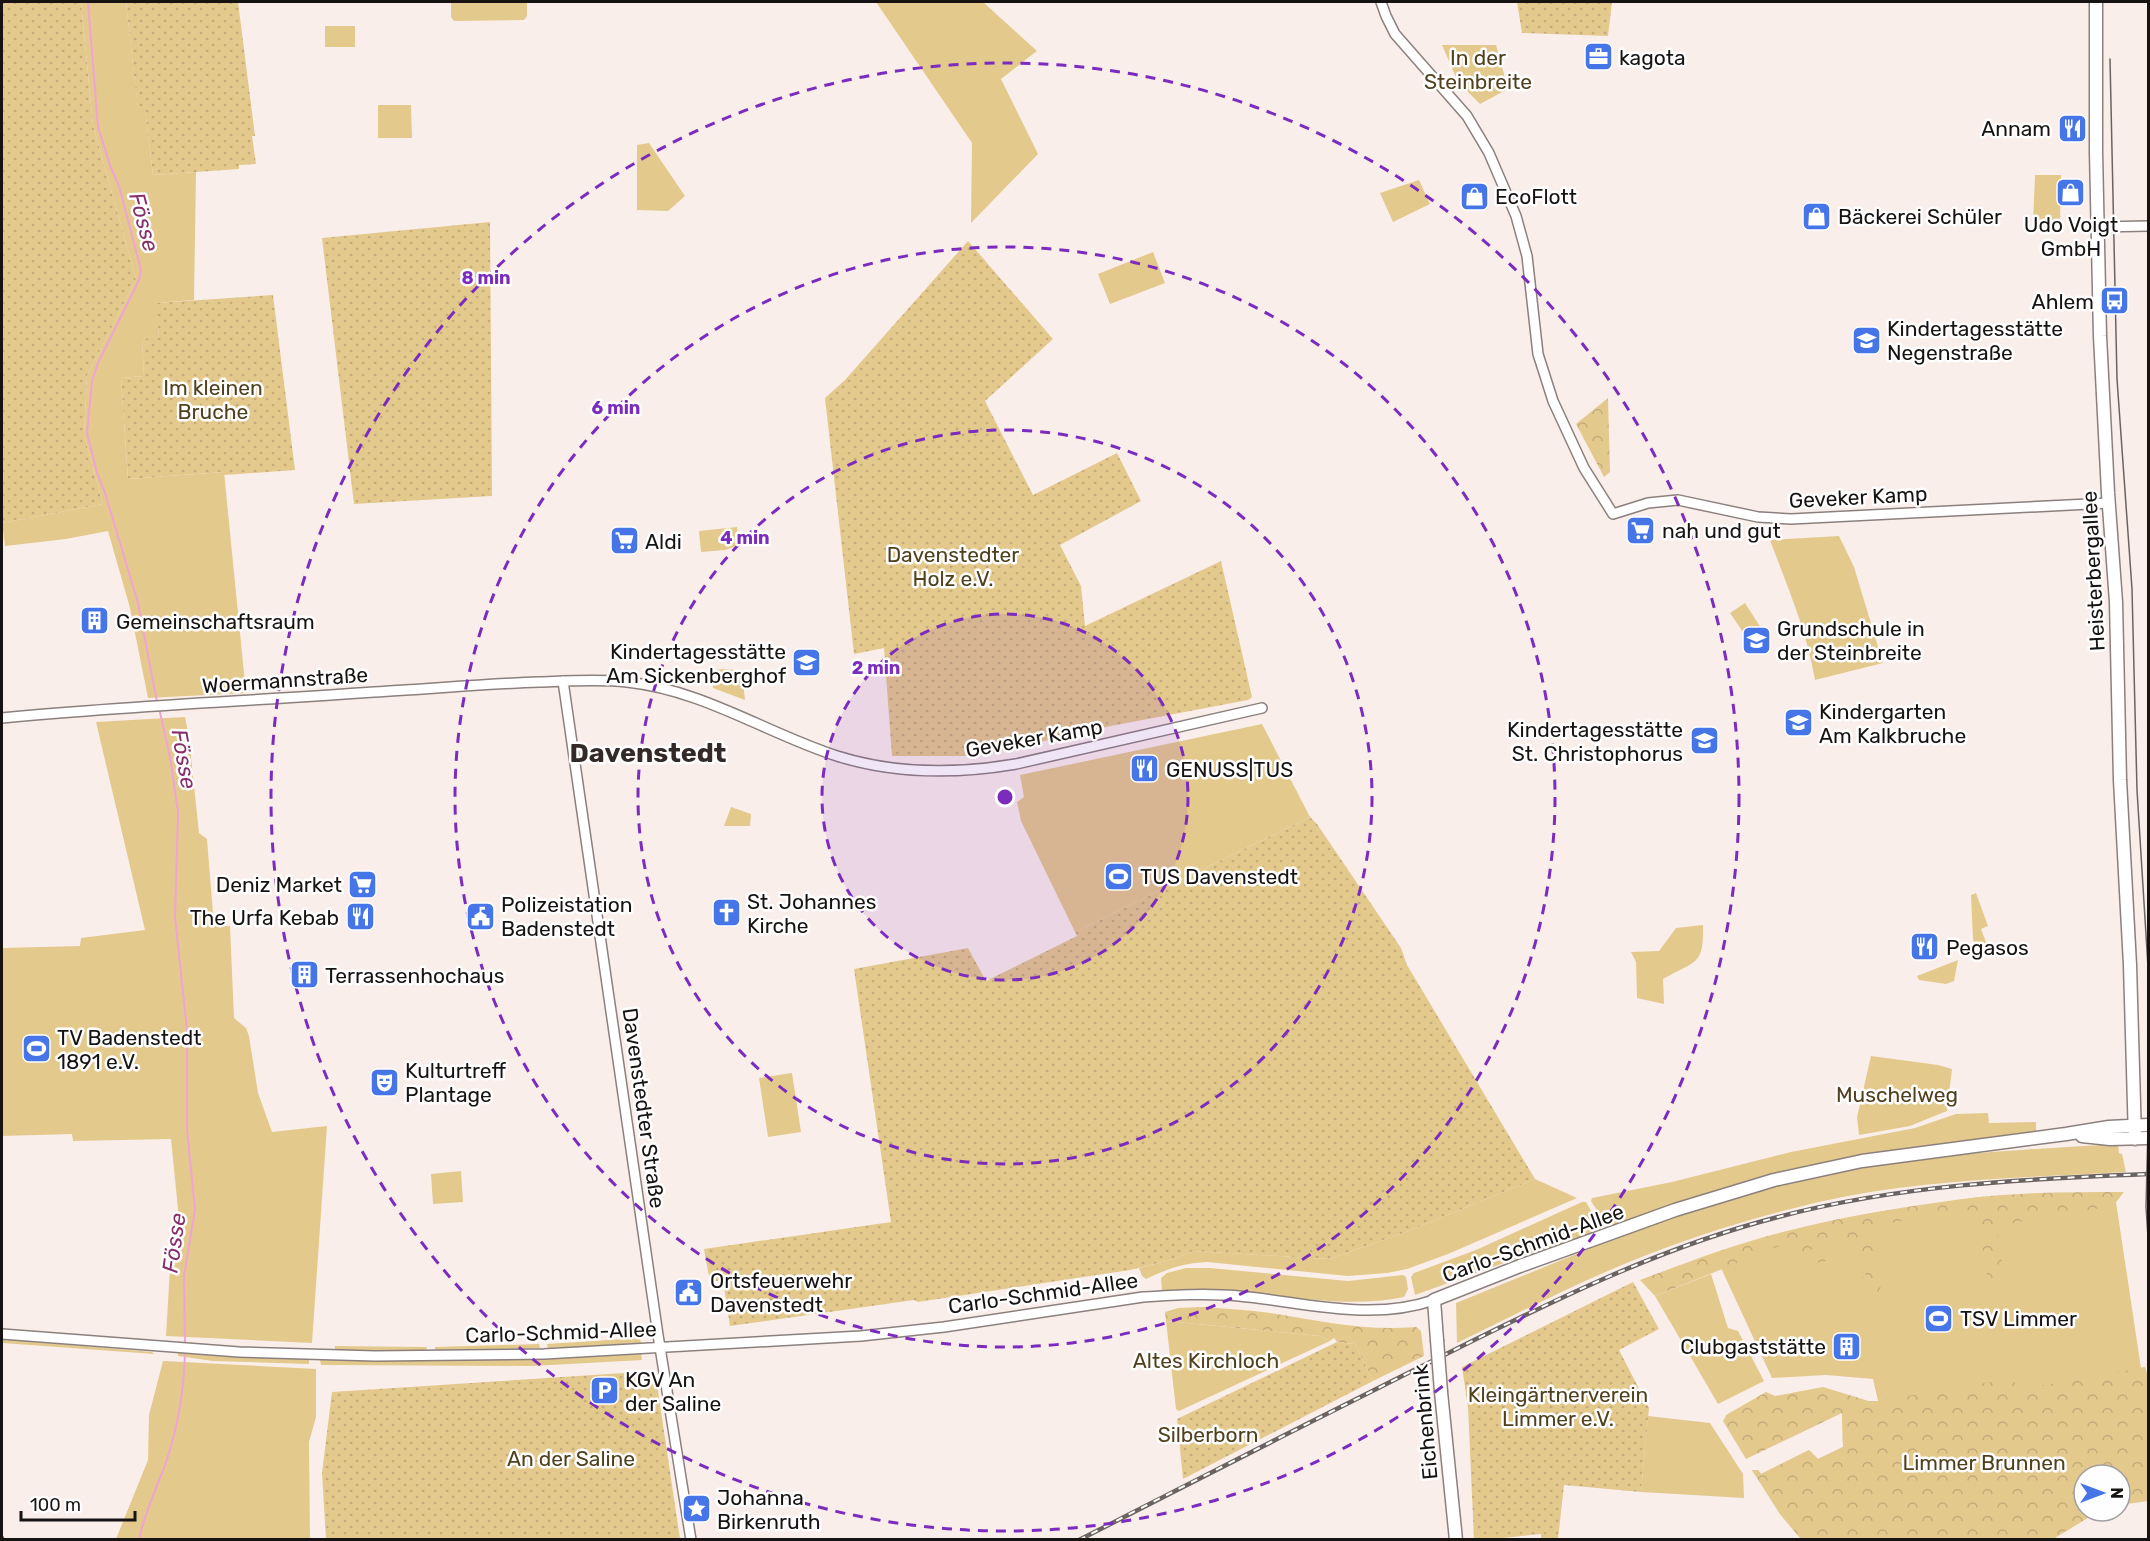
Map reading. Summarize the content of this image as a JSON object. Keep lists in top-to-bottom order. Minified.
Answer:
{"streets":{"main road":["Heisterbergallee","Carlo-Schmid-Allee","Eichenbrink"],"street":["Geveker Kamp","Woermannstraße","Davenstedter Straße"]},"crossings":[["Geveker Kamp","Heisterbergallee"],["Geveker Kamp","Woermannstraße"],["Geveker Kamp","Davenstedter Straße"],["Heisterbergallee","Carlo-Schmid-Allee"],["Woermannstraße","Davenstedter Straße"],["Davenstedter Straße","Carlo-Schmid-Allee"],["Carlo-Schmid-Allee","Eichenbrink"]],"districts":["Davenstedt"],"water":["Fösse"],"parks":["In der Steinbreite","Im kleinen Bruche","Davenstedter Holz e.V.","Muschelweg","Altes Kirchloch","Kleingärtnerverein Limmer e.V.","Silberborn","An der Saline","Limmer Brunnen"],"places":{"office":["kagota"],"restaurant":["Annam","GENUSS|TUS","The Urfa Kebab","Pegasos"],"shop":["Udo Voigt GmbH","EcoFlott","Bäckerei Schüler"],"bus stop":["Ahlem"],"school or university":["Kindertagesstätte Negenstraße","Grundschule in der Steinbreite","Kindertagesstätte Am Sickenberghof","Kindergarten Am Kalkbruche","Kindertagesstätte St. Christophorus"],"supermarket":["nah und gut","Aldi","Deniz Market"],"building":["Gemeinschaftsraum","Terrassenhochaus","Clubgaststätte"],"sports":["TUS Davenstedt","TV Badenstedt 1891 e.V.","TSV Limmer"],"church":["St. Johannes Kirche"],"public building":["Polizeistation Badenstedt","Ortsfeuerwehr Davenstedt"],"theatre":["Kulturtreff Plantage"],"parking":["KGV An der Saline"],"place":["Johanna Birkenruth"]},"scale_bar":"100 m","north":"right","rings":["8 min","6 min","4 min","2 min"]}
